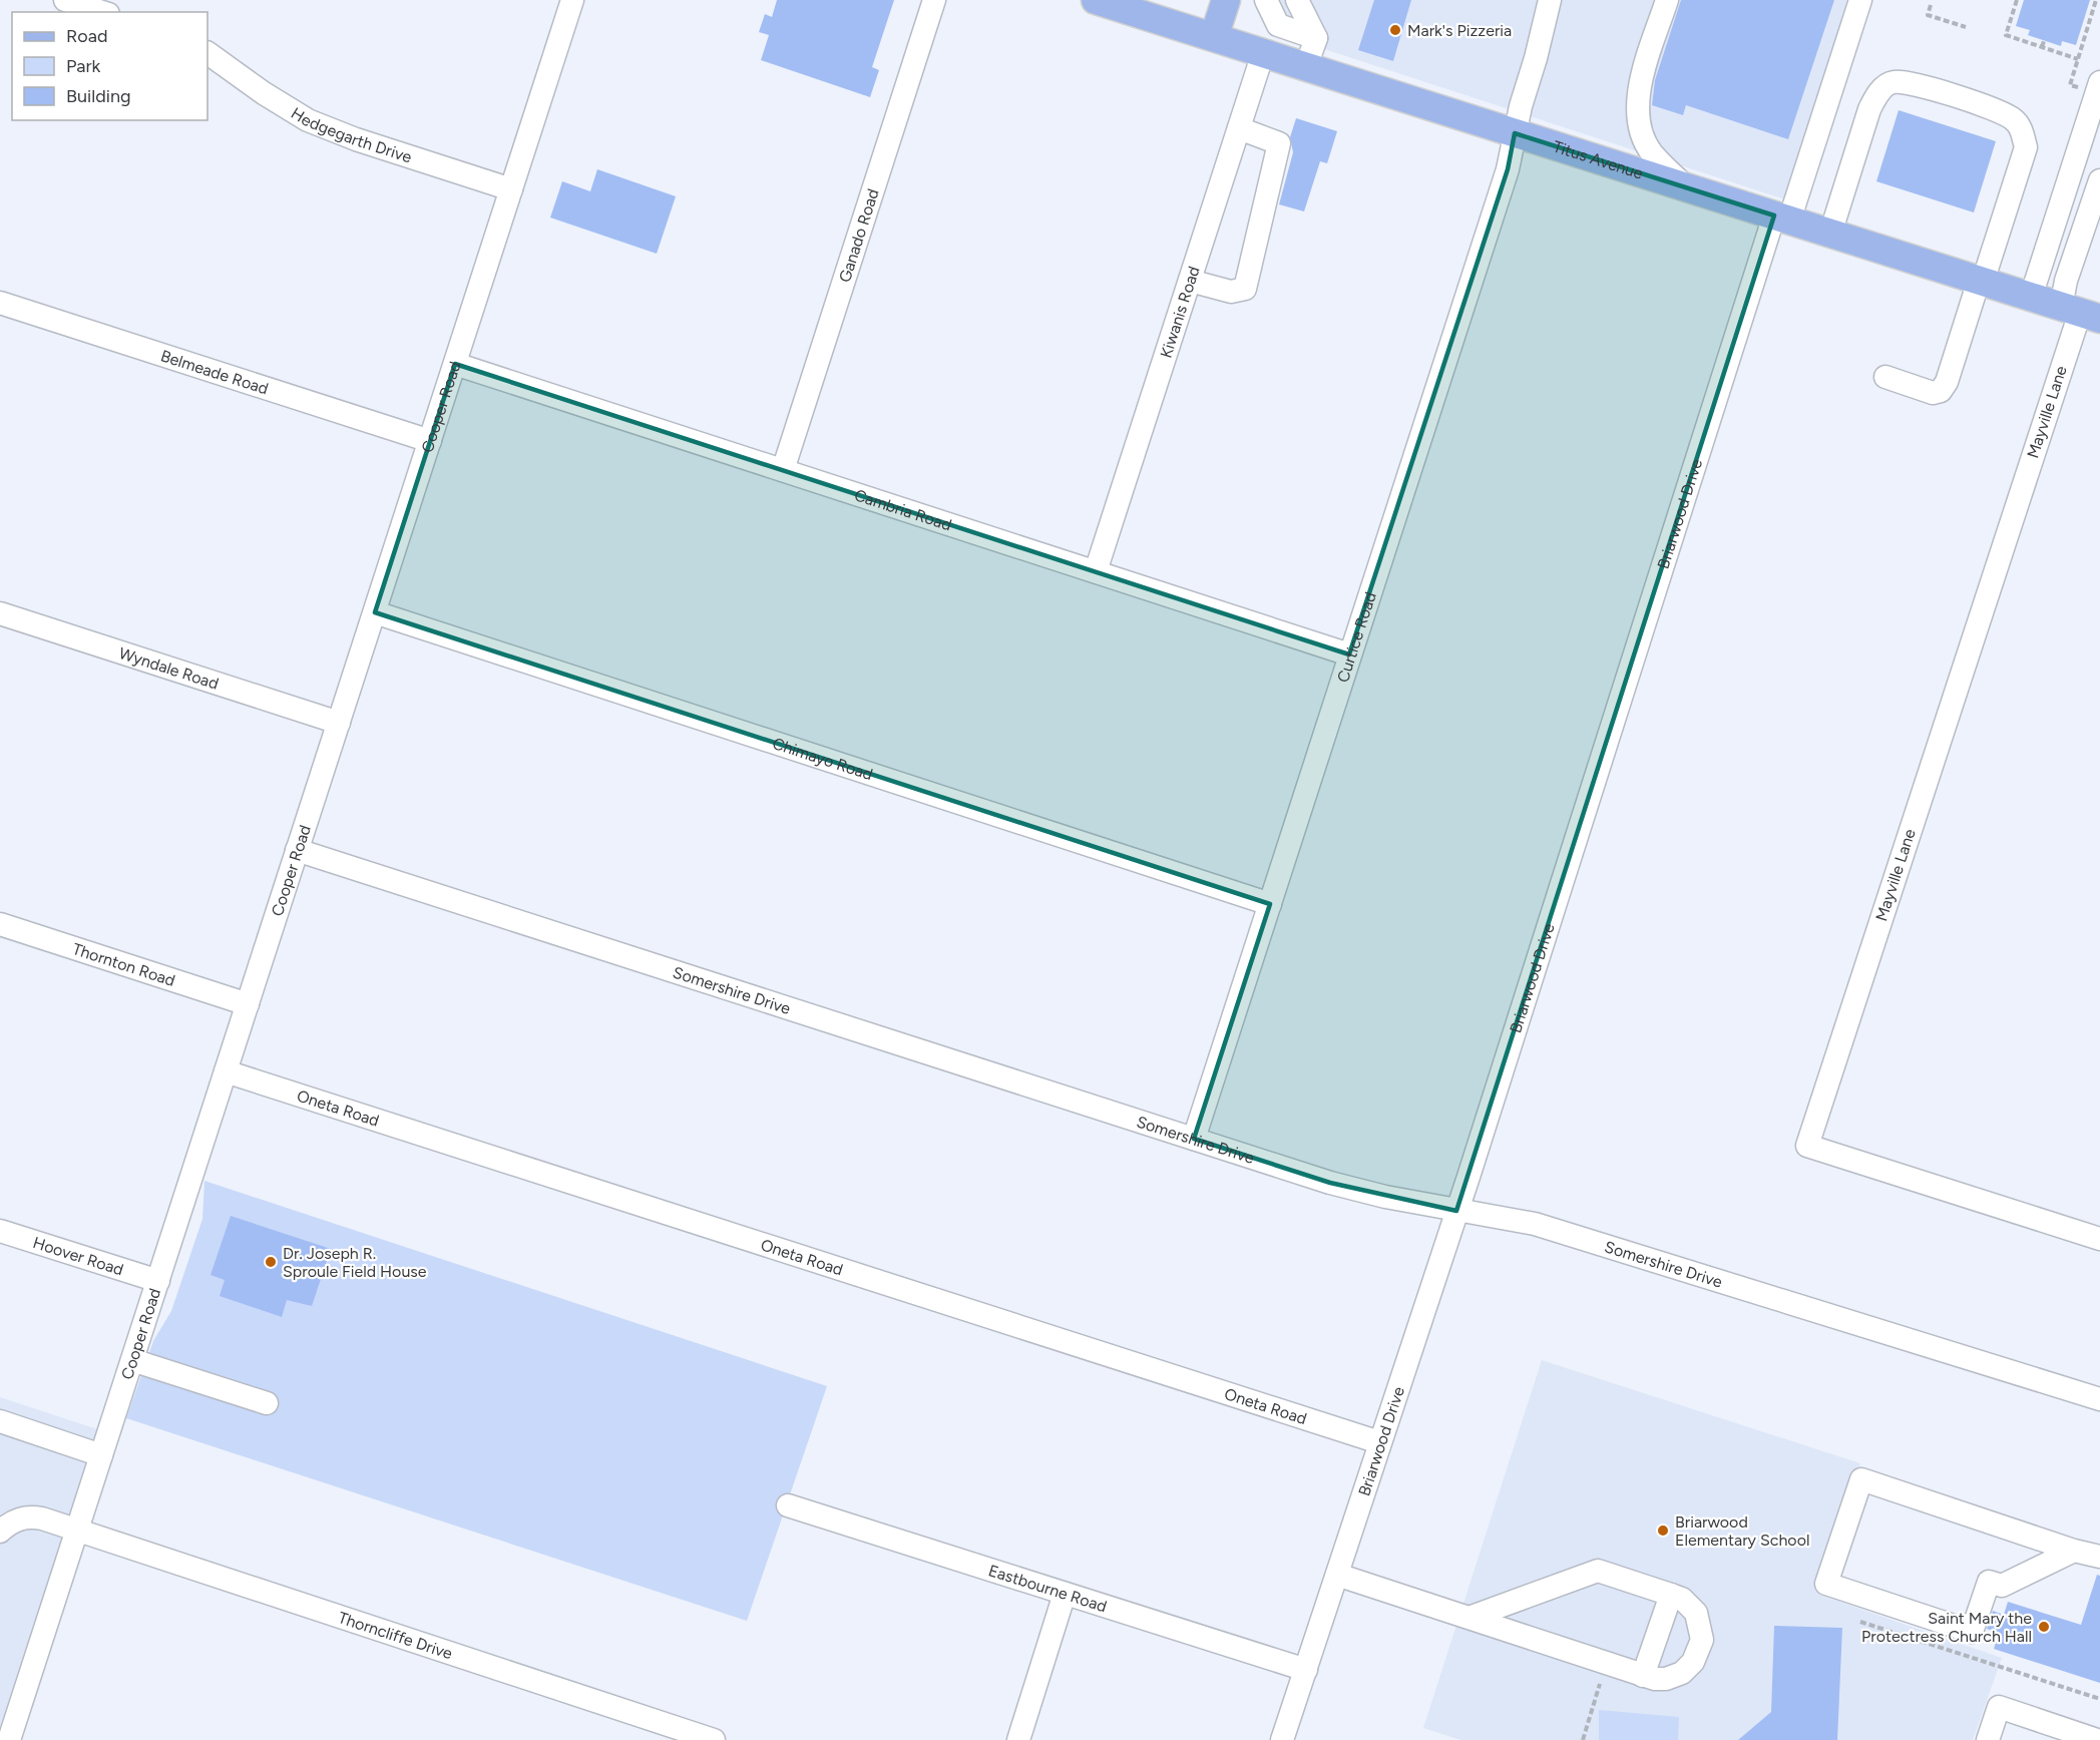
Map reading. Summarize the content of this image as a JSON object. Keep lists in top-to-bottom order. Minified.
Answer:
{"streets":{"main road":["Titus Avenue"],"street":["Hedgegarth Drive","Ganado Road","Kiwanis Road","Belmeade Road","Cooper Road","Mayville Lane","Cambria Road","Briarwood Drive","Curtice Road","Wyndale Road","Chimayo Road","Thornton Road","Somershire Drive","Oneta Road","Hoover Road","Eastbourne Road","Thorncliffe Drive"]},"crossings":[["Hedgegarth Drive","Cooper Road"],["Titus Avenue","Kiwanis Road"],["Titus Avenue","Mayville Lane"],["Titus Avenue","Briarwood Drive"],["Titus Avenue","Curtice Road"],["Ganado Road","Cambria Road"],["Kiwanis Road","Cambria Road"],["Belmeade Road","Cooper Road"],["Cooper Road","Cambria Road"],["Cooper Road","Wyndale Road"],["Cooper Road","Chimayo Road"],["Cooper Road","Thornton Road"],["Cooper Road","Somershire Drive"],["Cooper Road","Oneta Road"],["Cooper Road","Hoover Road"],["Cooper Road","Thorncliffe Drive"],["Cambria Road","Curtice Road"],["Briarwood Drive","Somershire Drive"],["Briarwood Drive","Oneta Road"],["Briarwood Drive","Eastbourne Road"],["Curtice Road","Chimayo Road"],["Curtice Road","Somershire Drive"]],"places":["Mark's Pizzeria","Dr. Joseph R. Sproule Field House","Briarwood Elementary School","Saint Mary the Protectress Church Hall"],"legend":["Road","Park","Building"]}
